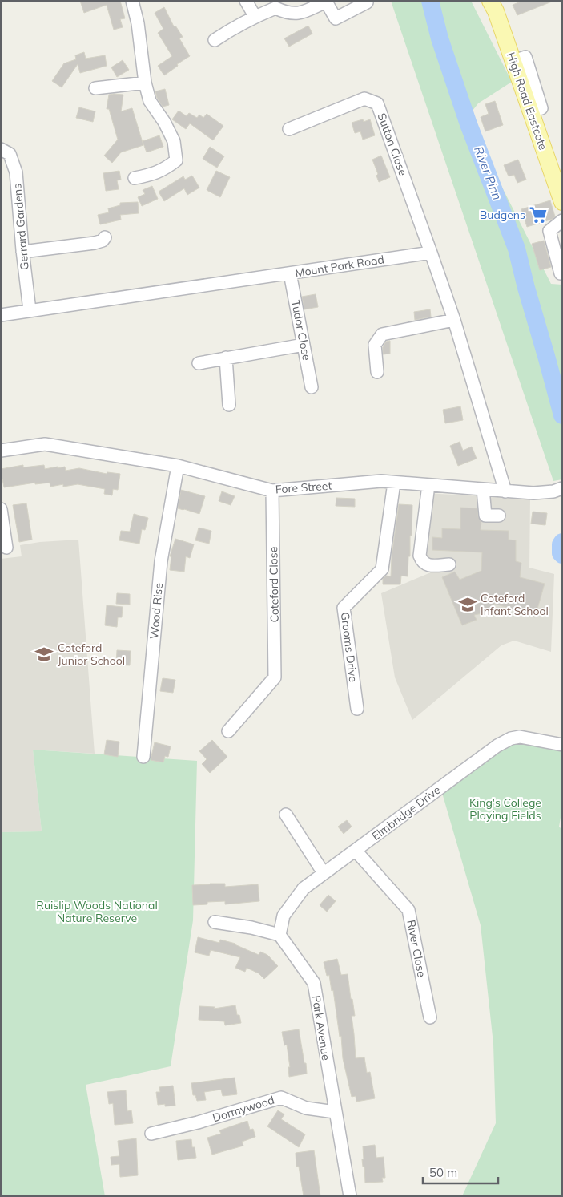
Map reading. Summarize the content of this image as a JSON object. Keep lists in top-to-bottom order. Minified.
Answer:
{"streets":{"main road":["High Road Eastcote"],"street":["Sutton Close","Gerrard Gardens","Mount Park Road","Tudor Close","Fore Street","Coteford Close","Wood Rise","Grooms Drive","Elmbridge Drive","River Close","Park Avenue","Dormywood"]},"crossings":[["Sutton Close","Mount Park Road"],["Gerrard Gardens","Mount Park Road"],["Mount Park Road","Tudor Close"],["Fore Street","Coteford Close"],["Fore Street","Wood Rise"],["Fore Street","Grooms Drive"],["Elmbridge Drive","River Close"],["Elmbridge Drive","Park Avenue"],["Park Avenue","Dormywood"]],"water":["River Pinn"],"parks":["King's College Playing Fields","Ruislip Woods National Nature Reserve"],"places":{"supermarket":["Budgens"],"school or university":["Coteford Infant School","Coteford Junior School"]},"scale_bar":"50 m"}
